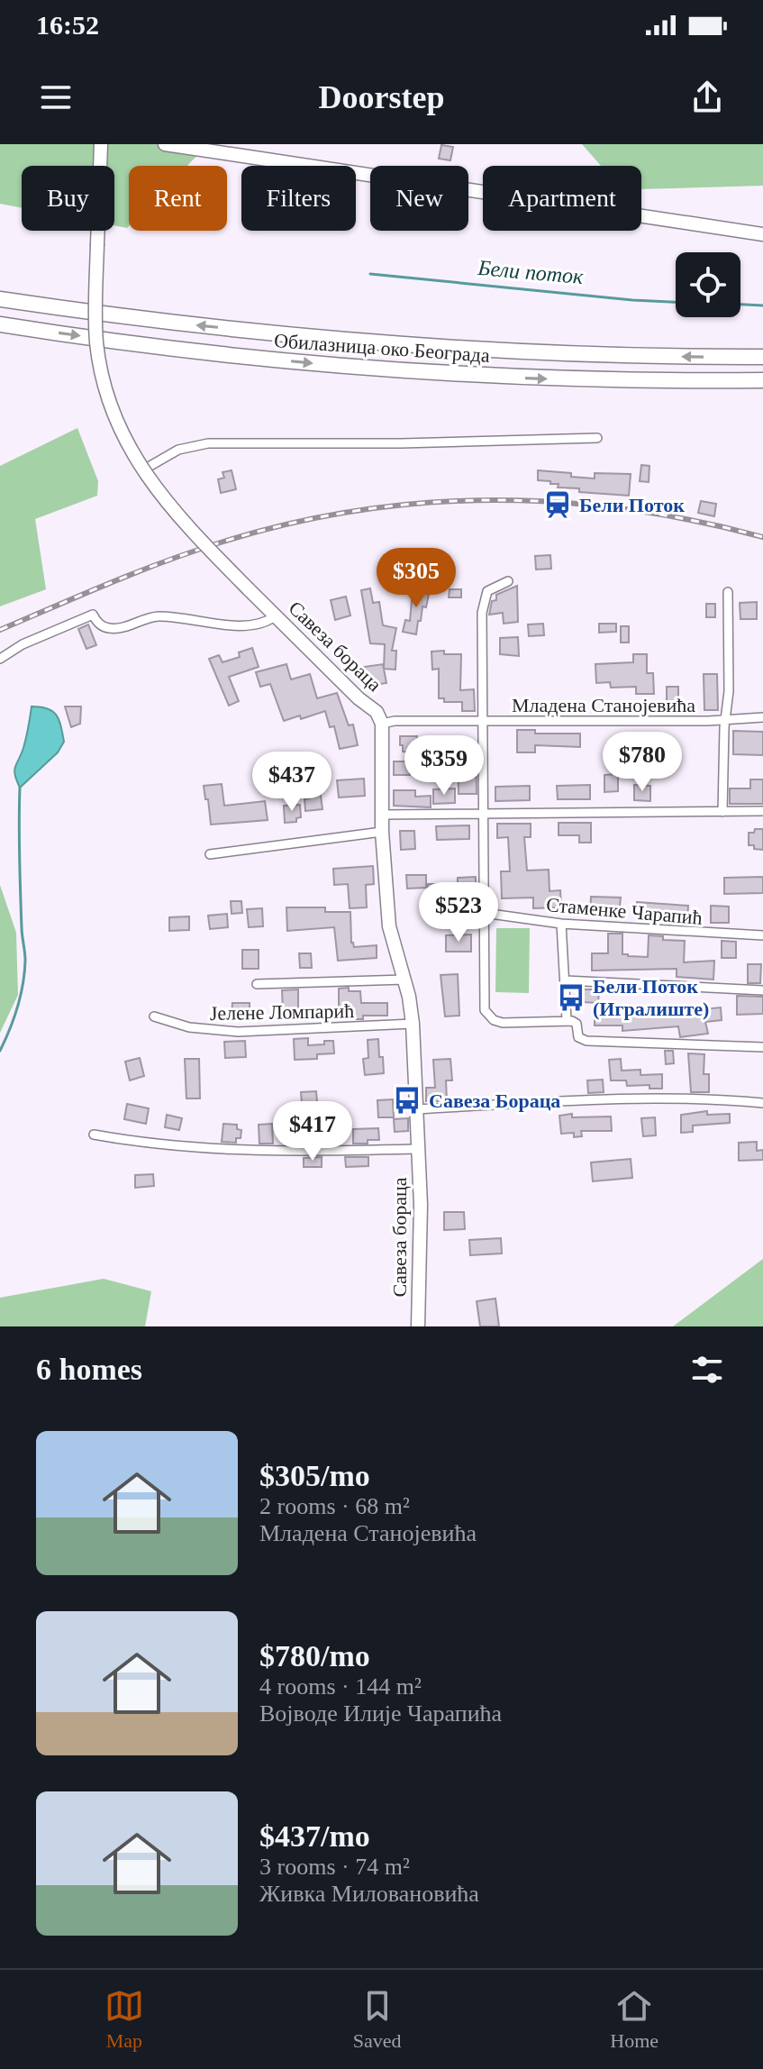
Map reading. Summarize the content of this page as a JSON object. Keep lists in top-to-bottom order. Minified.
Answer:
{"streets":{"highway":["Обилазница око Београда"],"street":["Савеза бораца","Младена Станојевића","Стаменке Чарапић","Јелене Ломпарић"]},"crossings":[["Савеза бораца","Младена Станојевића"],["Савеза бораца","Јелене Ломпарић"]],"water":["Бели поток"],"places":{"station":["Бели Поток"],"bus stop":["Бели Поток (Игралиште)","Савеза Бораца"]},"page":{"status":"16:52","header":"Doorstep","chip":["Buy","Rent","Filters","New","Apartment"],"price":["$305","$780","$359","$437","$523","$417"],"heading":"6 homes","list":[{"name":"$305/mo","note":"2 rooms · 68 m² · Младена Станојевића"},{"name":"$780/mo","note":"4 rooms · 144 m² · Војводе Илије Чарапића"},{"name":"$437/mo","note":"3 rooms · 74 m² · Живка Миловановића"}],"tabs":["Map","Saved","Home"]}}
